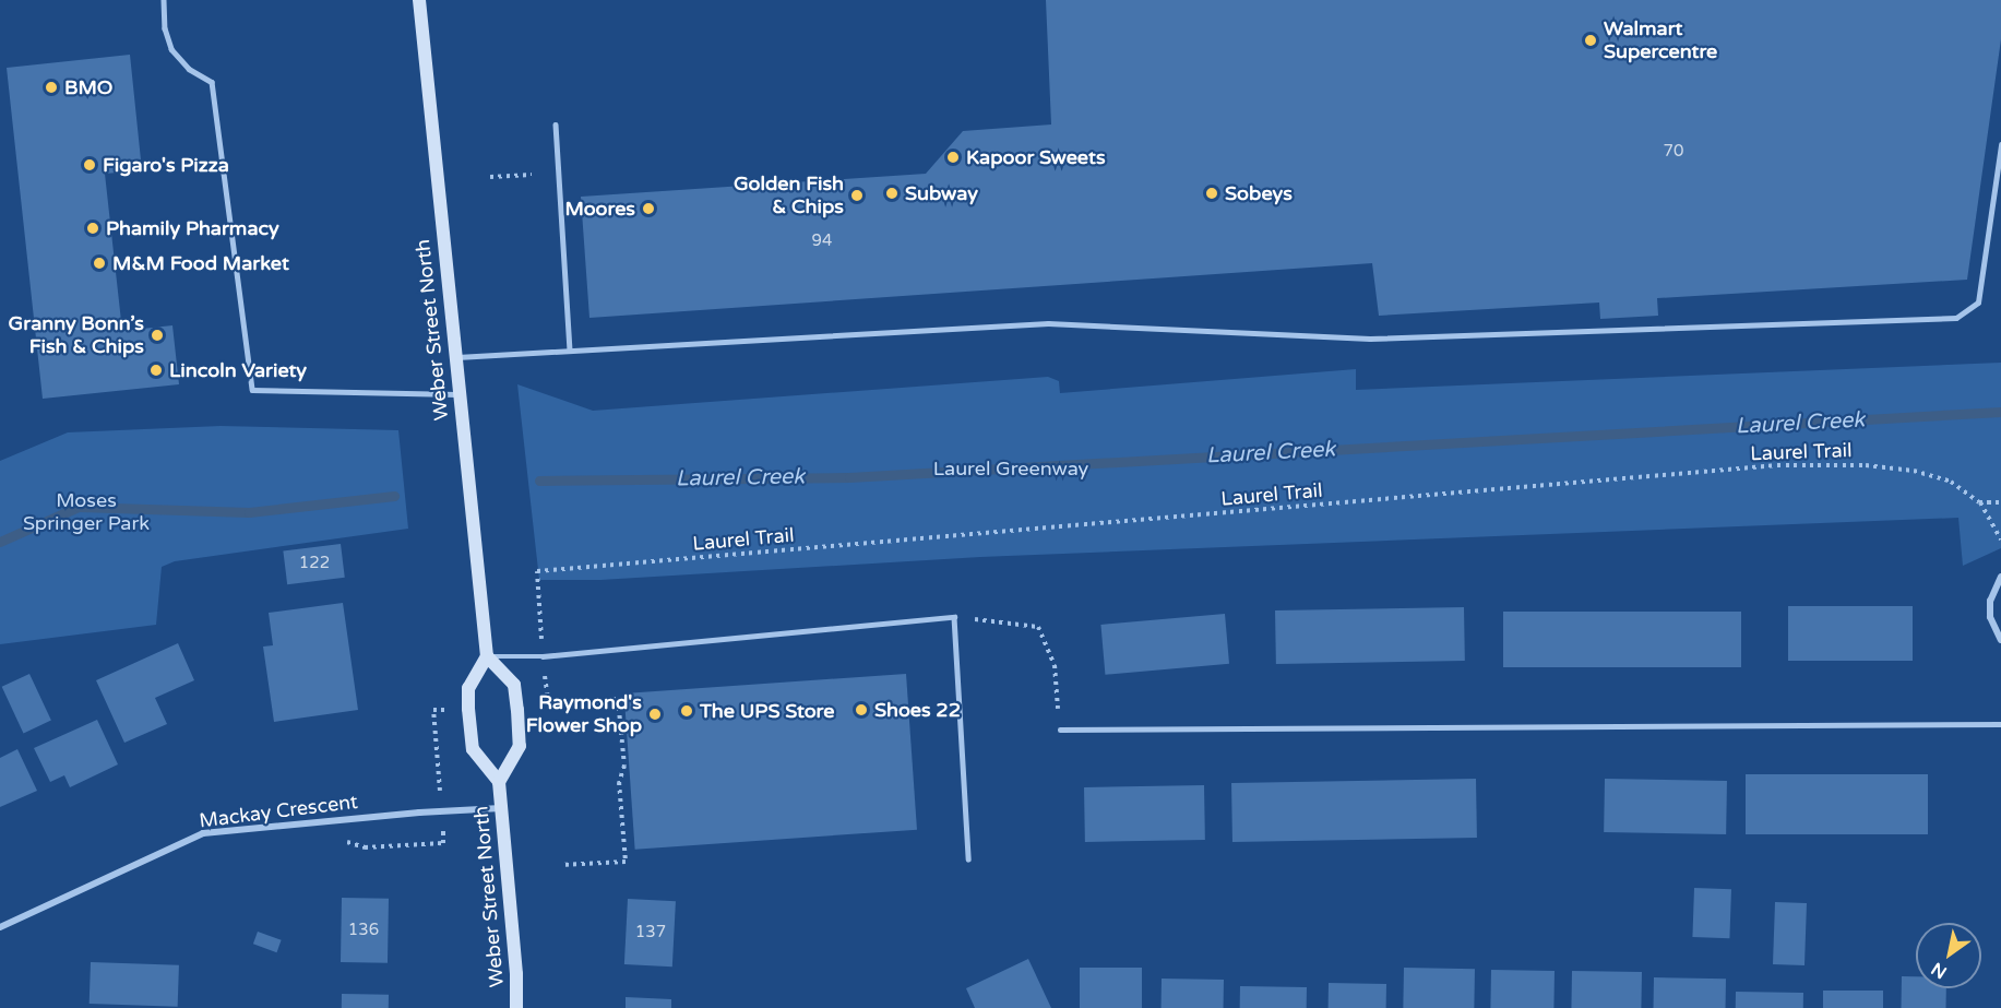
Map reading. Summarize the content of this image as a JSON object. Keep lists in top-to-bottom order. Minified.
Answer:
{"streets":{"main road":["Weber Street North"],"street":["Mackay Crescent"],"path":["Laurel Trail"]},"crossings":[["Weber Street North","Mackay Crescent"]],"water":["Laurel Creek"],"parks":["Laurel Greenway","Moses Springer Park"],"places":["Walmart Supercentre","BMO","Kapoor Sweets","Figaro's Pizza","Subway","Sobeys","Golden Fish & Chips","Moores","Phamily Pharmacy","M&M Food Market","Granny Bonn’s Fish & Chips","Lincoln Variety","Shoes 22","The UPS Store","Raymond's Flower Shop"],"house_numbers":["70","94","122","136","137"],"north":"bottom left"}
